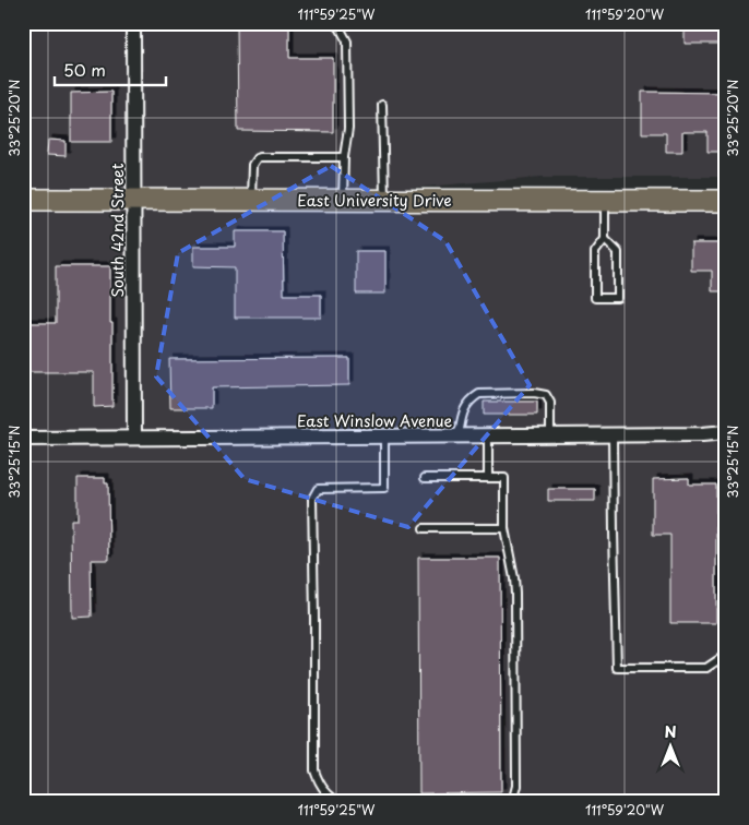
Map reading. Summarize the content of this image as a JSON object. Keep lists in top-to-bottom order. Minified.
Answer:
{"streets":{"main road":["East University Drive"],"street":["South 42nd Street","East Winslow Avenue"]},"crossings":[["East University Drive","South 42nd Street"],["South 42nd Street","East Winslow Avenue"]],"scale_bar":"50 m","north":"top","coordinates":["111°59'25\"W","111°59'20\"W","33°25'20\"N","33°25'15\"N"]}
